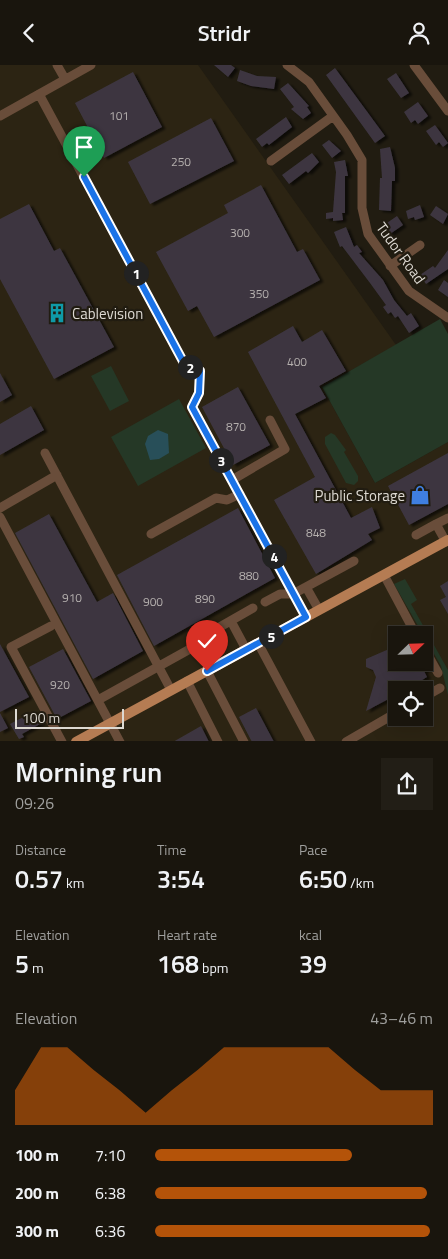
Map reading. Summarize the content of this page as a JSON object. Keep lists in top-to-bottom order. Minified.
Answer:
{"streets":{"street":["Tudor Road"]},"places":{"building":["Cablevision"],"shop":["Public Storage"]},"house_numbers":["101","250","300","350","400","870","848","880","910","890","900","920"],"scale_bar":"100 m","north":"top right","page":{"header":"Stridr","pins":["1","2","3","4","5"],"scale":"100 m","heading":["Morning run","09:26"],"stats":[["Distance","0.57 km"],["Time","3:54"],["Pace","6:50 /km"],["Elevation","5 m"],["Heart rate","168 bpm"],["kcal","39"]],"chart":["Elevation","43–46 m"],"list":[{"name":"100 m","note":"7:10"},{"name":"200 m","note":"6:38"},{"name":"300 m","note":"6:36"}]}}
